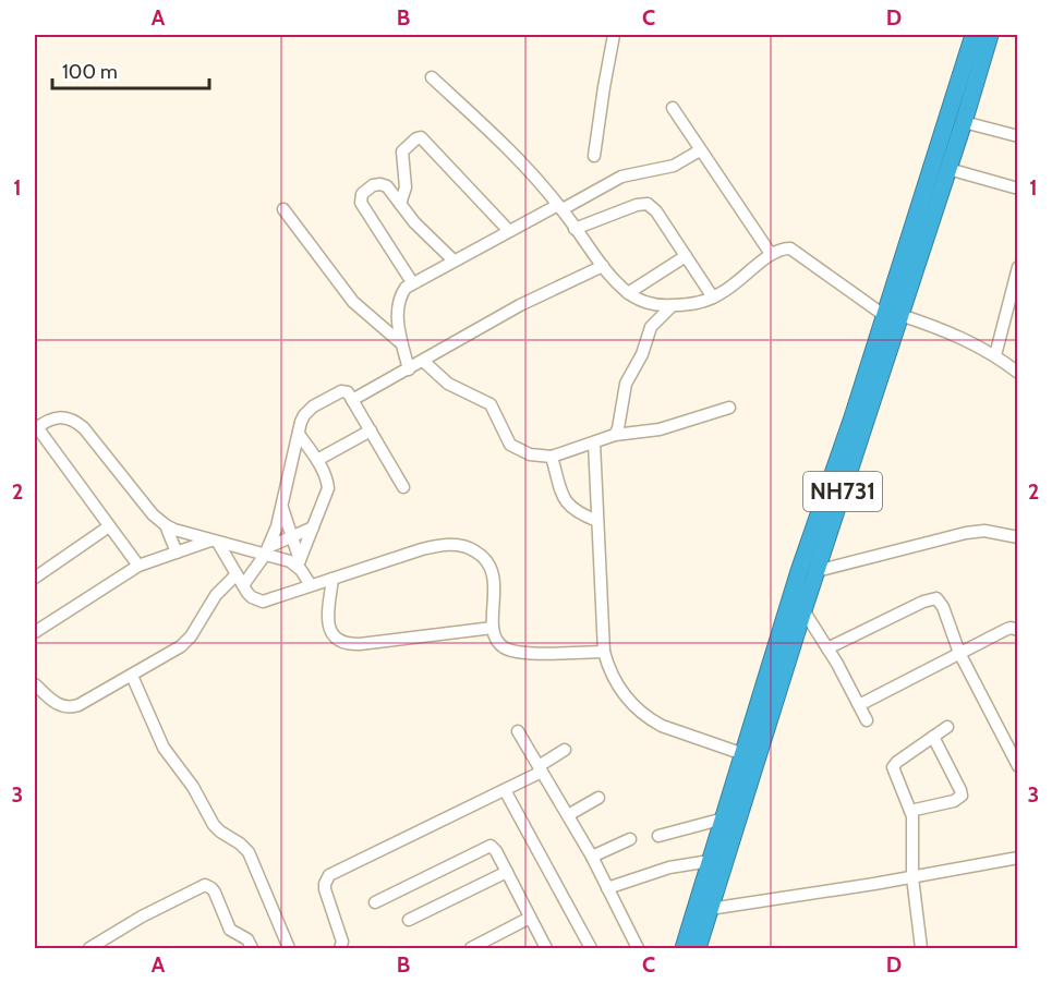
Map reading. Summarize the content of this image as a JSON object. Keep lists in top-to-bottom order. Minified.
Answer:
{"streets":{"highway":["NH731"]},"scale_bar":"100 m","grid":{"columns":["A","B","C","D"],"rows":["1","2","3"]}}
